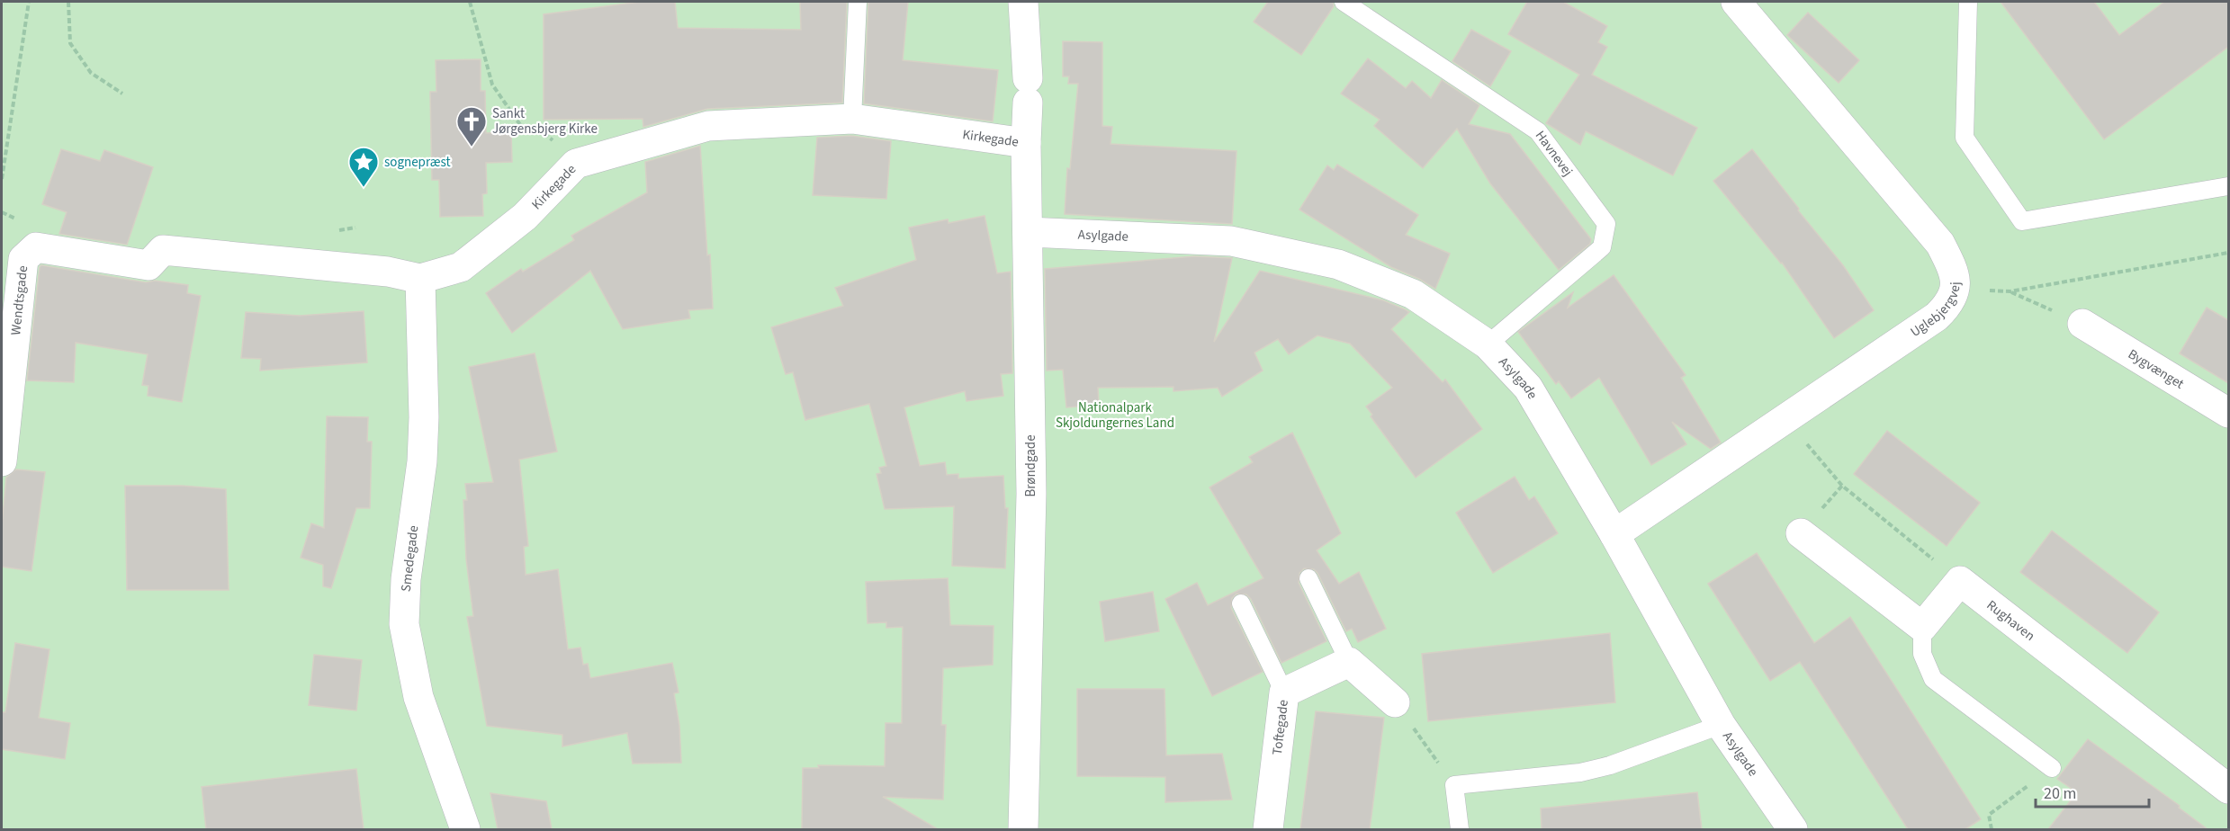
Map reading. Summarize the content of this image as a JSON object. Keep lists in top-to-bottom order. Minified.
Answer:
{"streets":{"street":["Kirkegade","Asylgade","Wendtsgade","Uglebjergvej","Bygvænget","Brøndgade","Smedegade","Rughaven","Toftegade"],"lane":["Havnevej"]},"crossings":[["Kirkegade","Wendtsgade"],["Kirkegade","Brøndgade"],["Kirkegade","Smedegade"],["Havnevej","Asylgade"],["Asylgade","Uglebjergvej"],["Asylgade","Brøndgade"]],"parks":["Nationalpark Skjoldungernes Land"],"places":{"church":["Sankt Jørgensbjerg Kirke"],"place":["sognepræst"]},"scale_bar":"20 m"}
